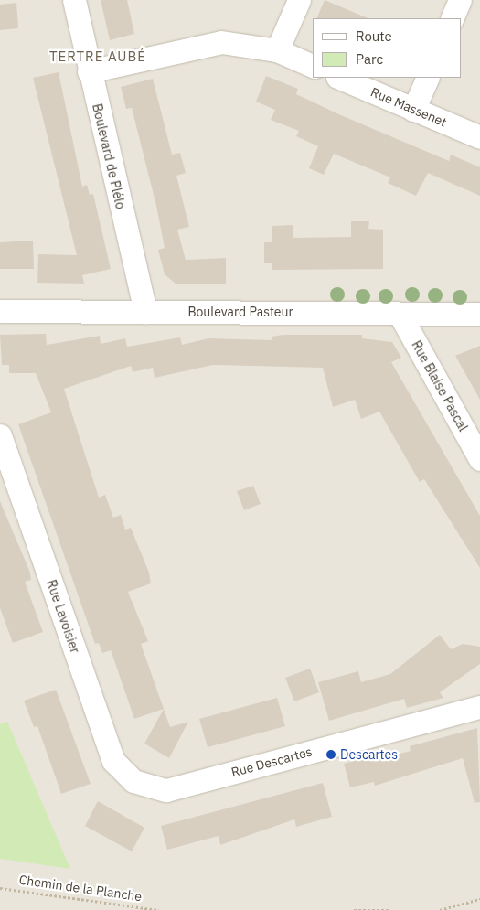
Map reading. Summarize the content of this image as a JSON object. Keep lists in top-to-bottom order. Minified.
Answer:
{"streets":{"street":["Rue Massenet","Boulevard de Plélo","Boulevard Pasteur","Rue Blaise Pascal","Rue Lavoisier","Rue Descartes"],"path":["Chemin de la Planche"]},"crossings":[["Boulevard de Plélo","Boulevard Pasteur"],["Boulevard Pasteur","Rue Blaise Pascal"],["Rue Lavoisier","Rue Descartes"]],"districts":["TERTRE AUBÉ"],"places":["Descartes"],"legend":["Route","Parc"]}
